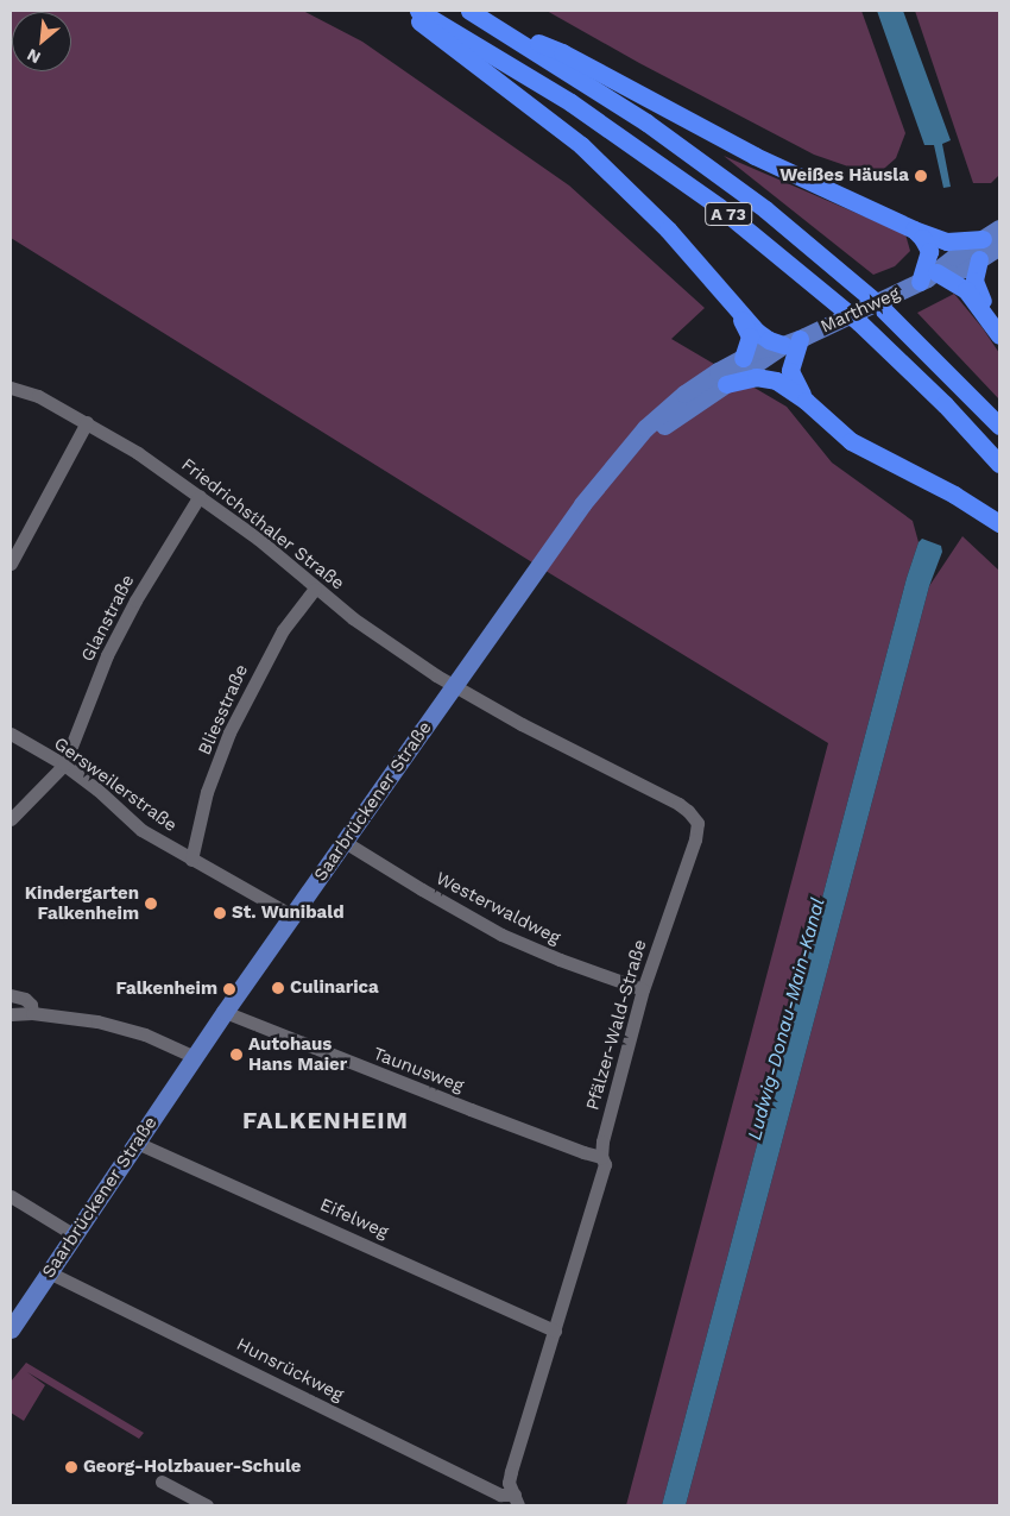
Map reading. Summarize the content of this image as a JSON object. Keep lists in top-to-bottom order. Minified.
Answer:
{"streets":{"highway":["A 73"],"main road":["Marthweg","Saarbrückener Straße"],"street":["Friedrichsthaler Straße","Glanstraße","Bliesstraße","Gersweilerstraße","Westerwaldweg","Pfälzer-Wald-Straße","Taunusweg","Eifelweg","Hunsrückweg"]},"crossings":[["A 73","Marthweg"],["Marthweg","Saarbrückener Straße"],["Friedrichsthaler Straße","Glanstraße"],["Friedrichsthaler Straße","Bliesstraße"],["Friedrichsthaler Straße","Saarbrückener Straße"],["Friedrichsthaler Straße","Pfälzer-Wald-Straße"],["Glanstraße","Gersweilerstraße"],["Bliesstraße","Gersweilerstraße"],["Gersweilerstraße","Saarbrückener Straße"],["Saarbrückener Straße","Westerwaldweg"],["Saarbrückener Straße","Pfälzer-Wald-Straße"],["Saarbrückener Straße","Taunusweg"],["Saarbrückener Straße","Eifelweg"],["Saarbrückener Straße","Hunsrückweg"],["Westerwaldweg","Pfälzer-Wald-Straße"],["Pfälzer-Wald-Straße","Taunusweg"],["Pfälzer-Wald-Straße","Eifelweg"],["Pfälzer-Wald-Straße","Hunsrückweg"]],"districts":["FALKENHEIM"],"water":["Ludwig-Donau-Main-Kanal"],"places":["Weißes Häusla","Kindergarten Falkenheim","St. Wunibald","Culinarica","Falkenheim","Autohaus Hans Maier","Georg-Holzbauer-Schule"],"north":"bottom left"}
